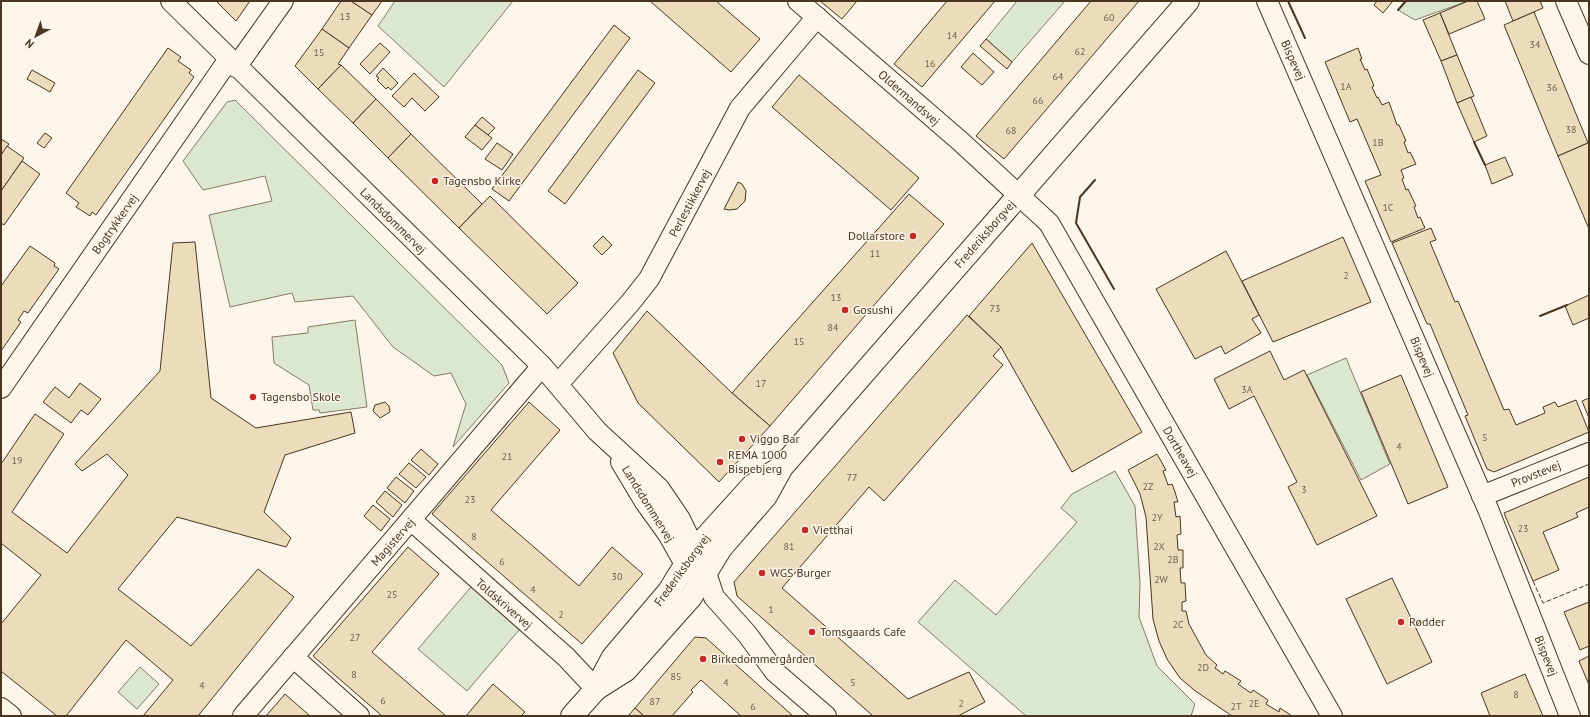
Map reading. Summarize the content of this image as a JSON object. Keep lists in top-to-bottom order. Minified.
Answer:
{"streets":{"street":["Bispevej","Oldermandsvej","Perlestikkervej","Landsdommervej","Bogtrykkervej","Frederiksborgvej","Dortheavej","Provstevej","Magistervej","Toldskrivervej"]},"crossings":[["Bispevej","Provstevej"],["Oldermandsvej","Perlestikkervej"],["Oldermandsvej","Frederiksborgvej"],["Oldermandsvej","Dortheavej"],["Perlestikkervej","Landsdommervej"],["Landsdommervej","Bogtrykkervej"],["Landsdommervej","Frederiksborgvej"],["Landsdommervej","Magistervej"],["Frederiksborgvej","Dortheavej"],["Frederiksborgvej","Toldskrivervej"],["Magistervej","Toldskrivervej"]],"places":["Tagensbo Kirke","Dollarstore","Gosushi","Tagensbo Skole","Viggo Bar","REMA 1000 Bispebjerg","Vietthai","WGS Burger","Rødder","Tomsgaards Cafe","Birkedommergården"],"house_numbers":["13","60","14","34","62","15","16","64","1A","36","66","38","68","1B","1C","11","2","13","73","84","15","17","3A","5","4","21","19","77","2Z","3","23","2Y","23","8","81","2X","2B","6","30","2W","4","25","1","2","2C","27","2D","8","85","4","5","4","8","6","87","2","2E","6","2T"],"north":"bottom left"}
